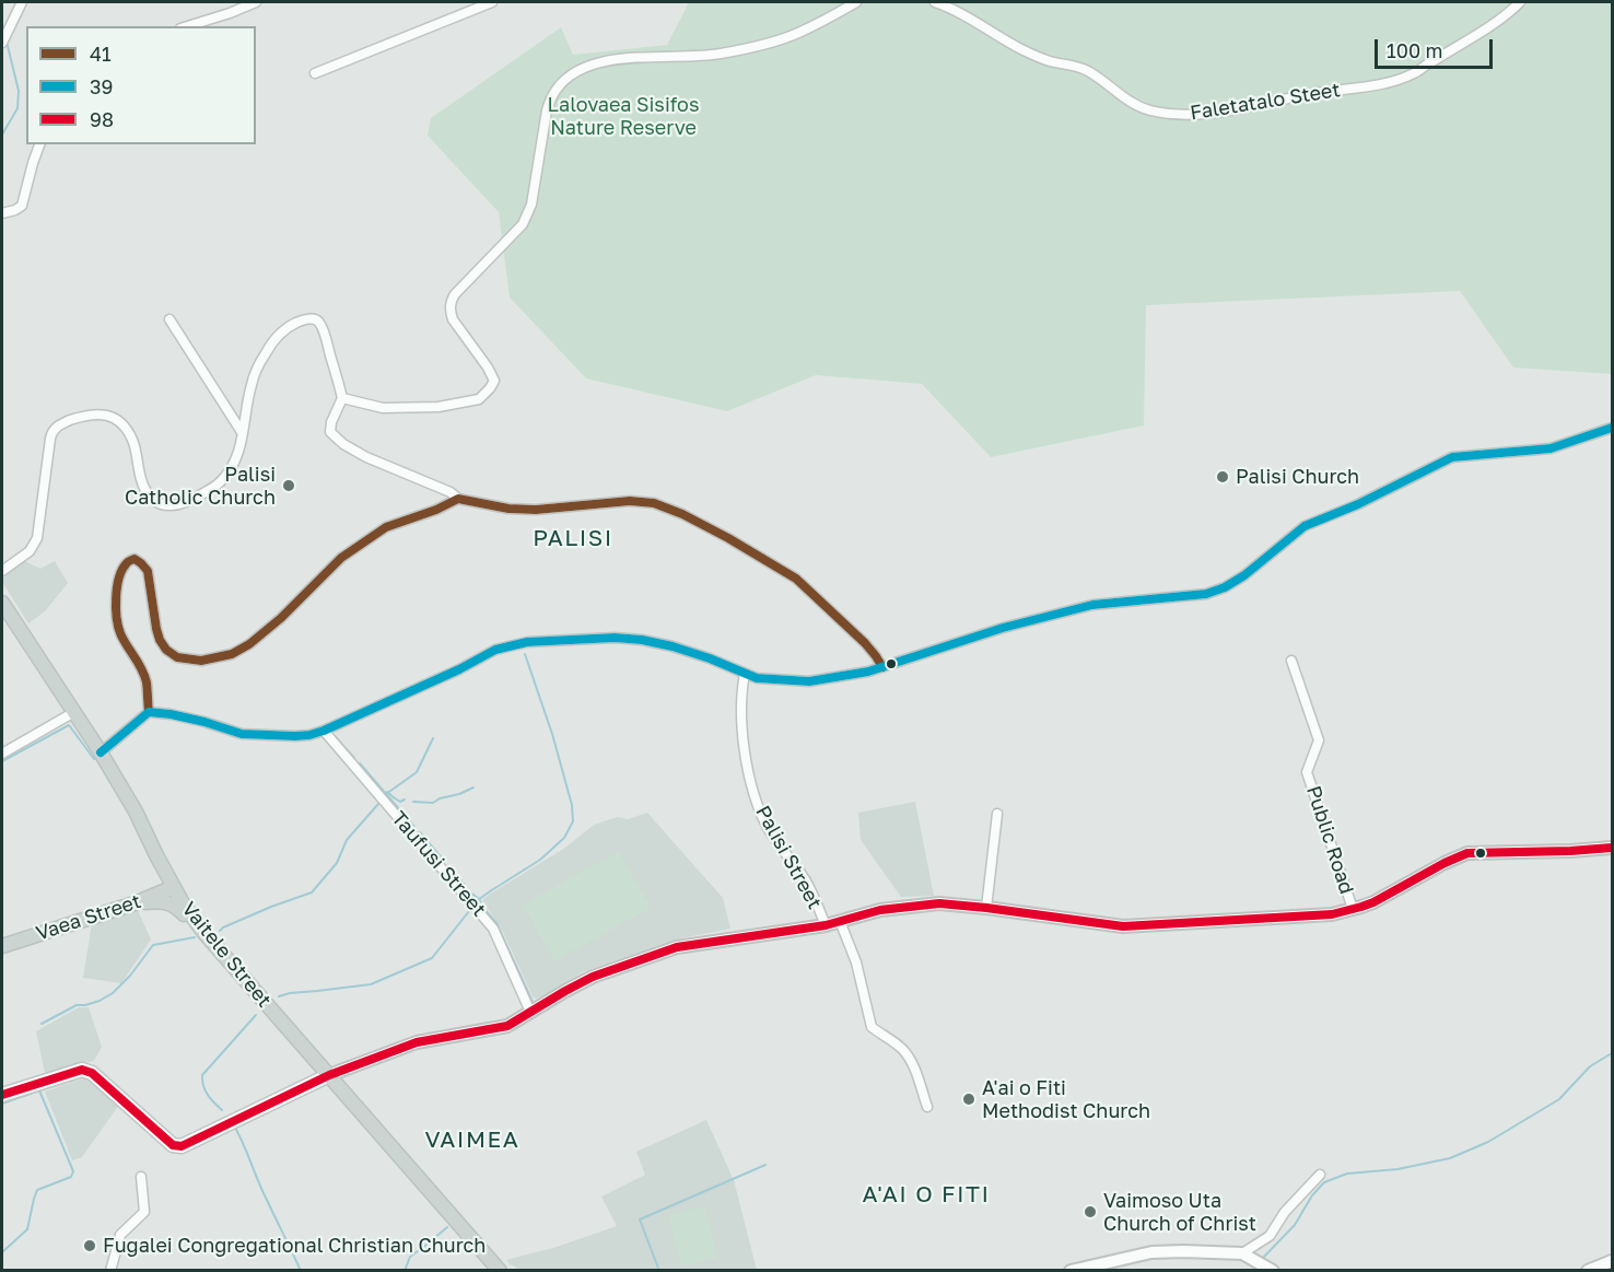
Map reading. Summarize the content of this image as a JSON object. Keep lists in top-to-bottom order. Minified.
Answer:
{"streets":{"main road":["Vaea Street","Vaitele Street"],"street":["Faletatalo Steet","Public Road","Palisi Street","Taufusi Street"]},"crossings":[["Vaea Street","Vaitele Street"]],"districts":["PALISI","VAIMEA","A'AI O FITI"],"parks":["Lalovaea Sisifos Nature Reserve"],"places":["Palisi Church","Palisi Catholic Church","A'ai o Fiti Methodist Church","Vaimoso Uta Church of Christ","Fugalei Congregational Christian Church"],"lines":["transit line 39","transit line 41","transit line 98"],"legend":["41","39","98"],"scale_bar":"100 m"}
